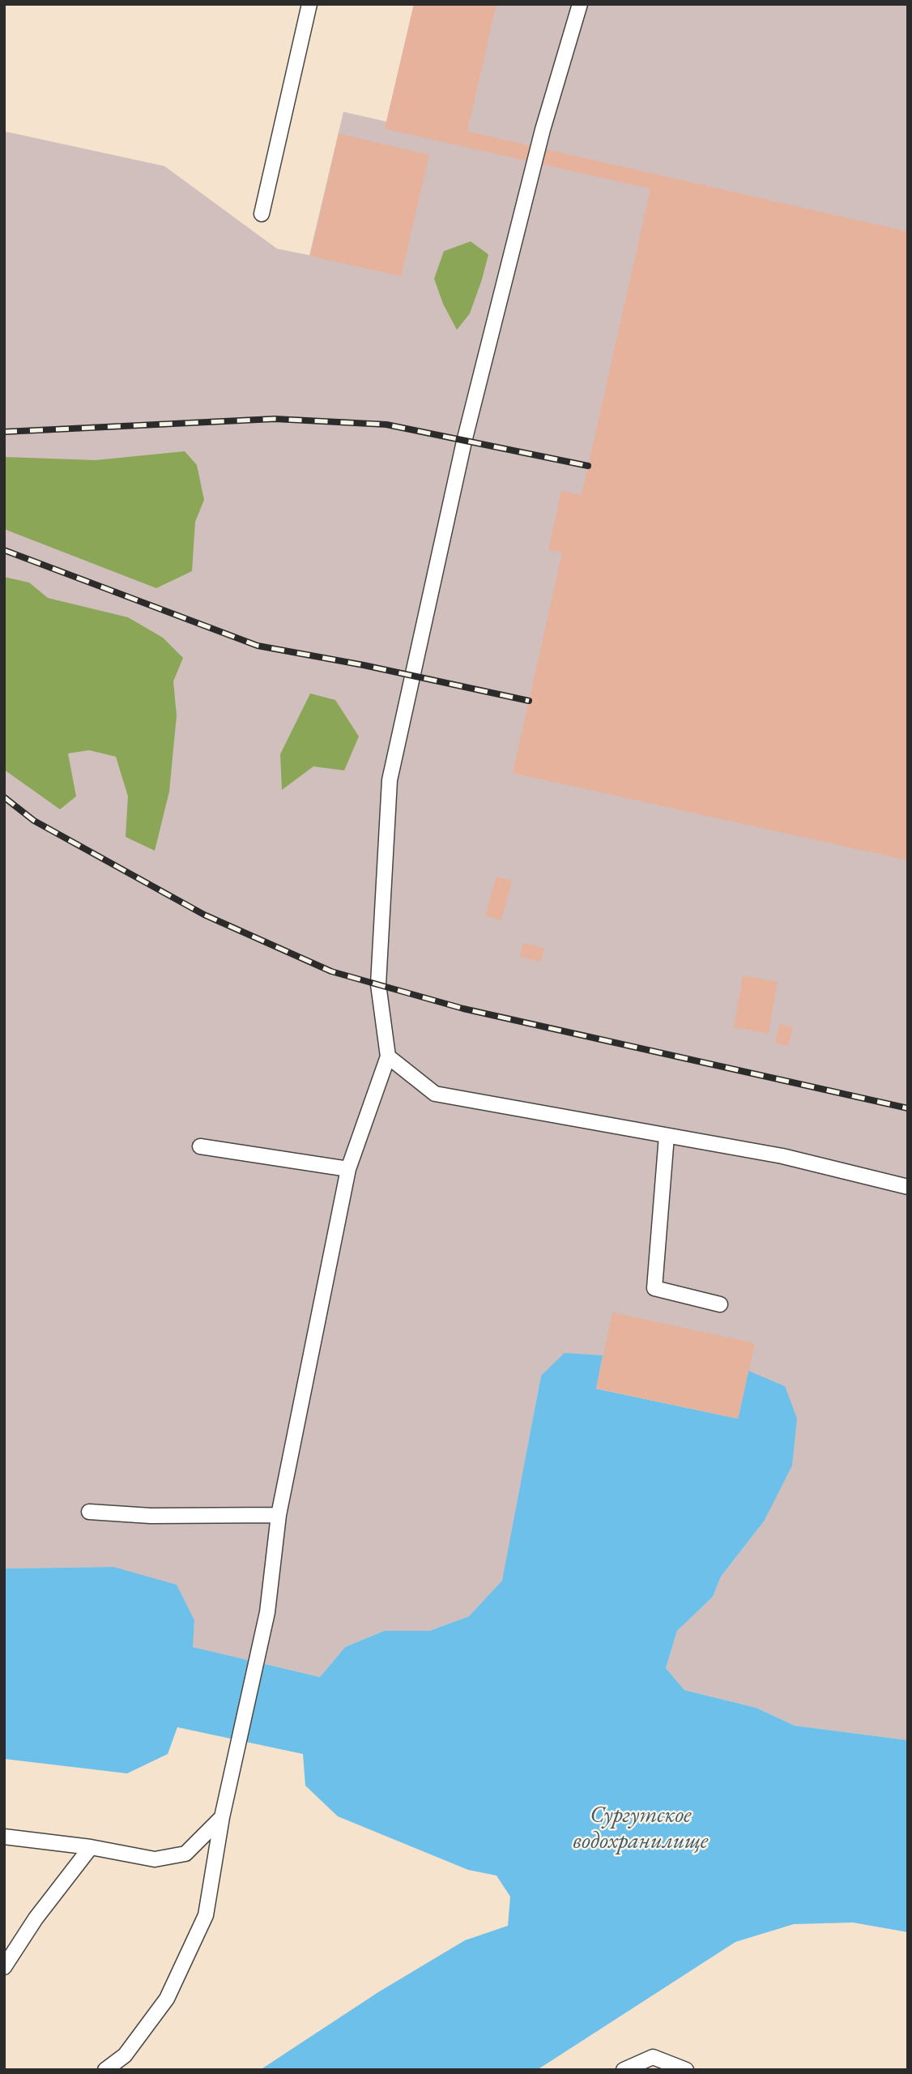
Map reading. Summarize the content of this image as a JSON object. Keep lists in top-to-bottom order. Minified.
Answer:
{"water":["Сургутское водохранилище"]}
